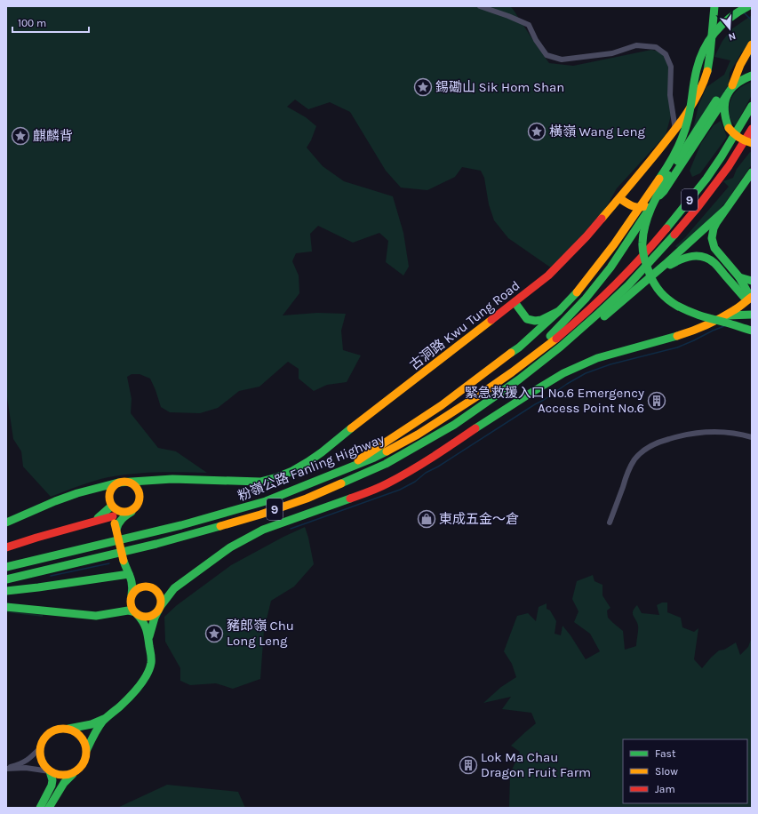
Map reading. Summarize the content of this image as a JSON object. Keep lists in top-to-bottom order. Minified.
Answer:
{"streets":{"main road":["9","古洞路 Kwu Tung Road","粉嶺公路 Fanling Highway"]},"places":{"place":["錫磡山 Sik Hom Shan","橫嶺 Wang Leng","麒麟背","豬郎嶺 Chu Long Leng"],"building":["緊急救援入口 No.6 Emergency Access Point No.6","Lok Ma Chau Dragon Fruit Farm"],"shop":["東成五金～倉"]},"legend":["Fast","Slow","Jam"],"scale_bar":"100 m","north":"bottom"}
